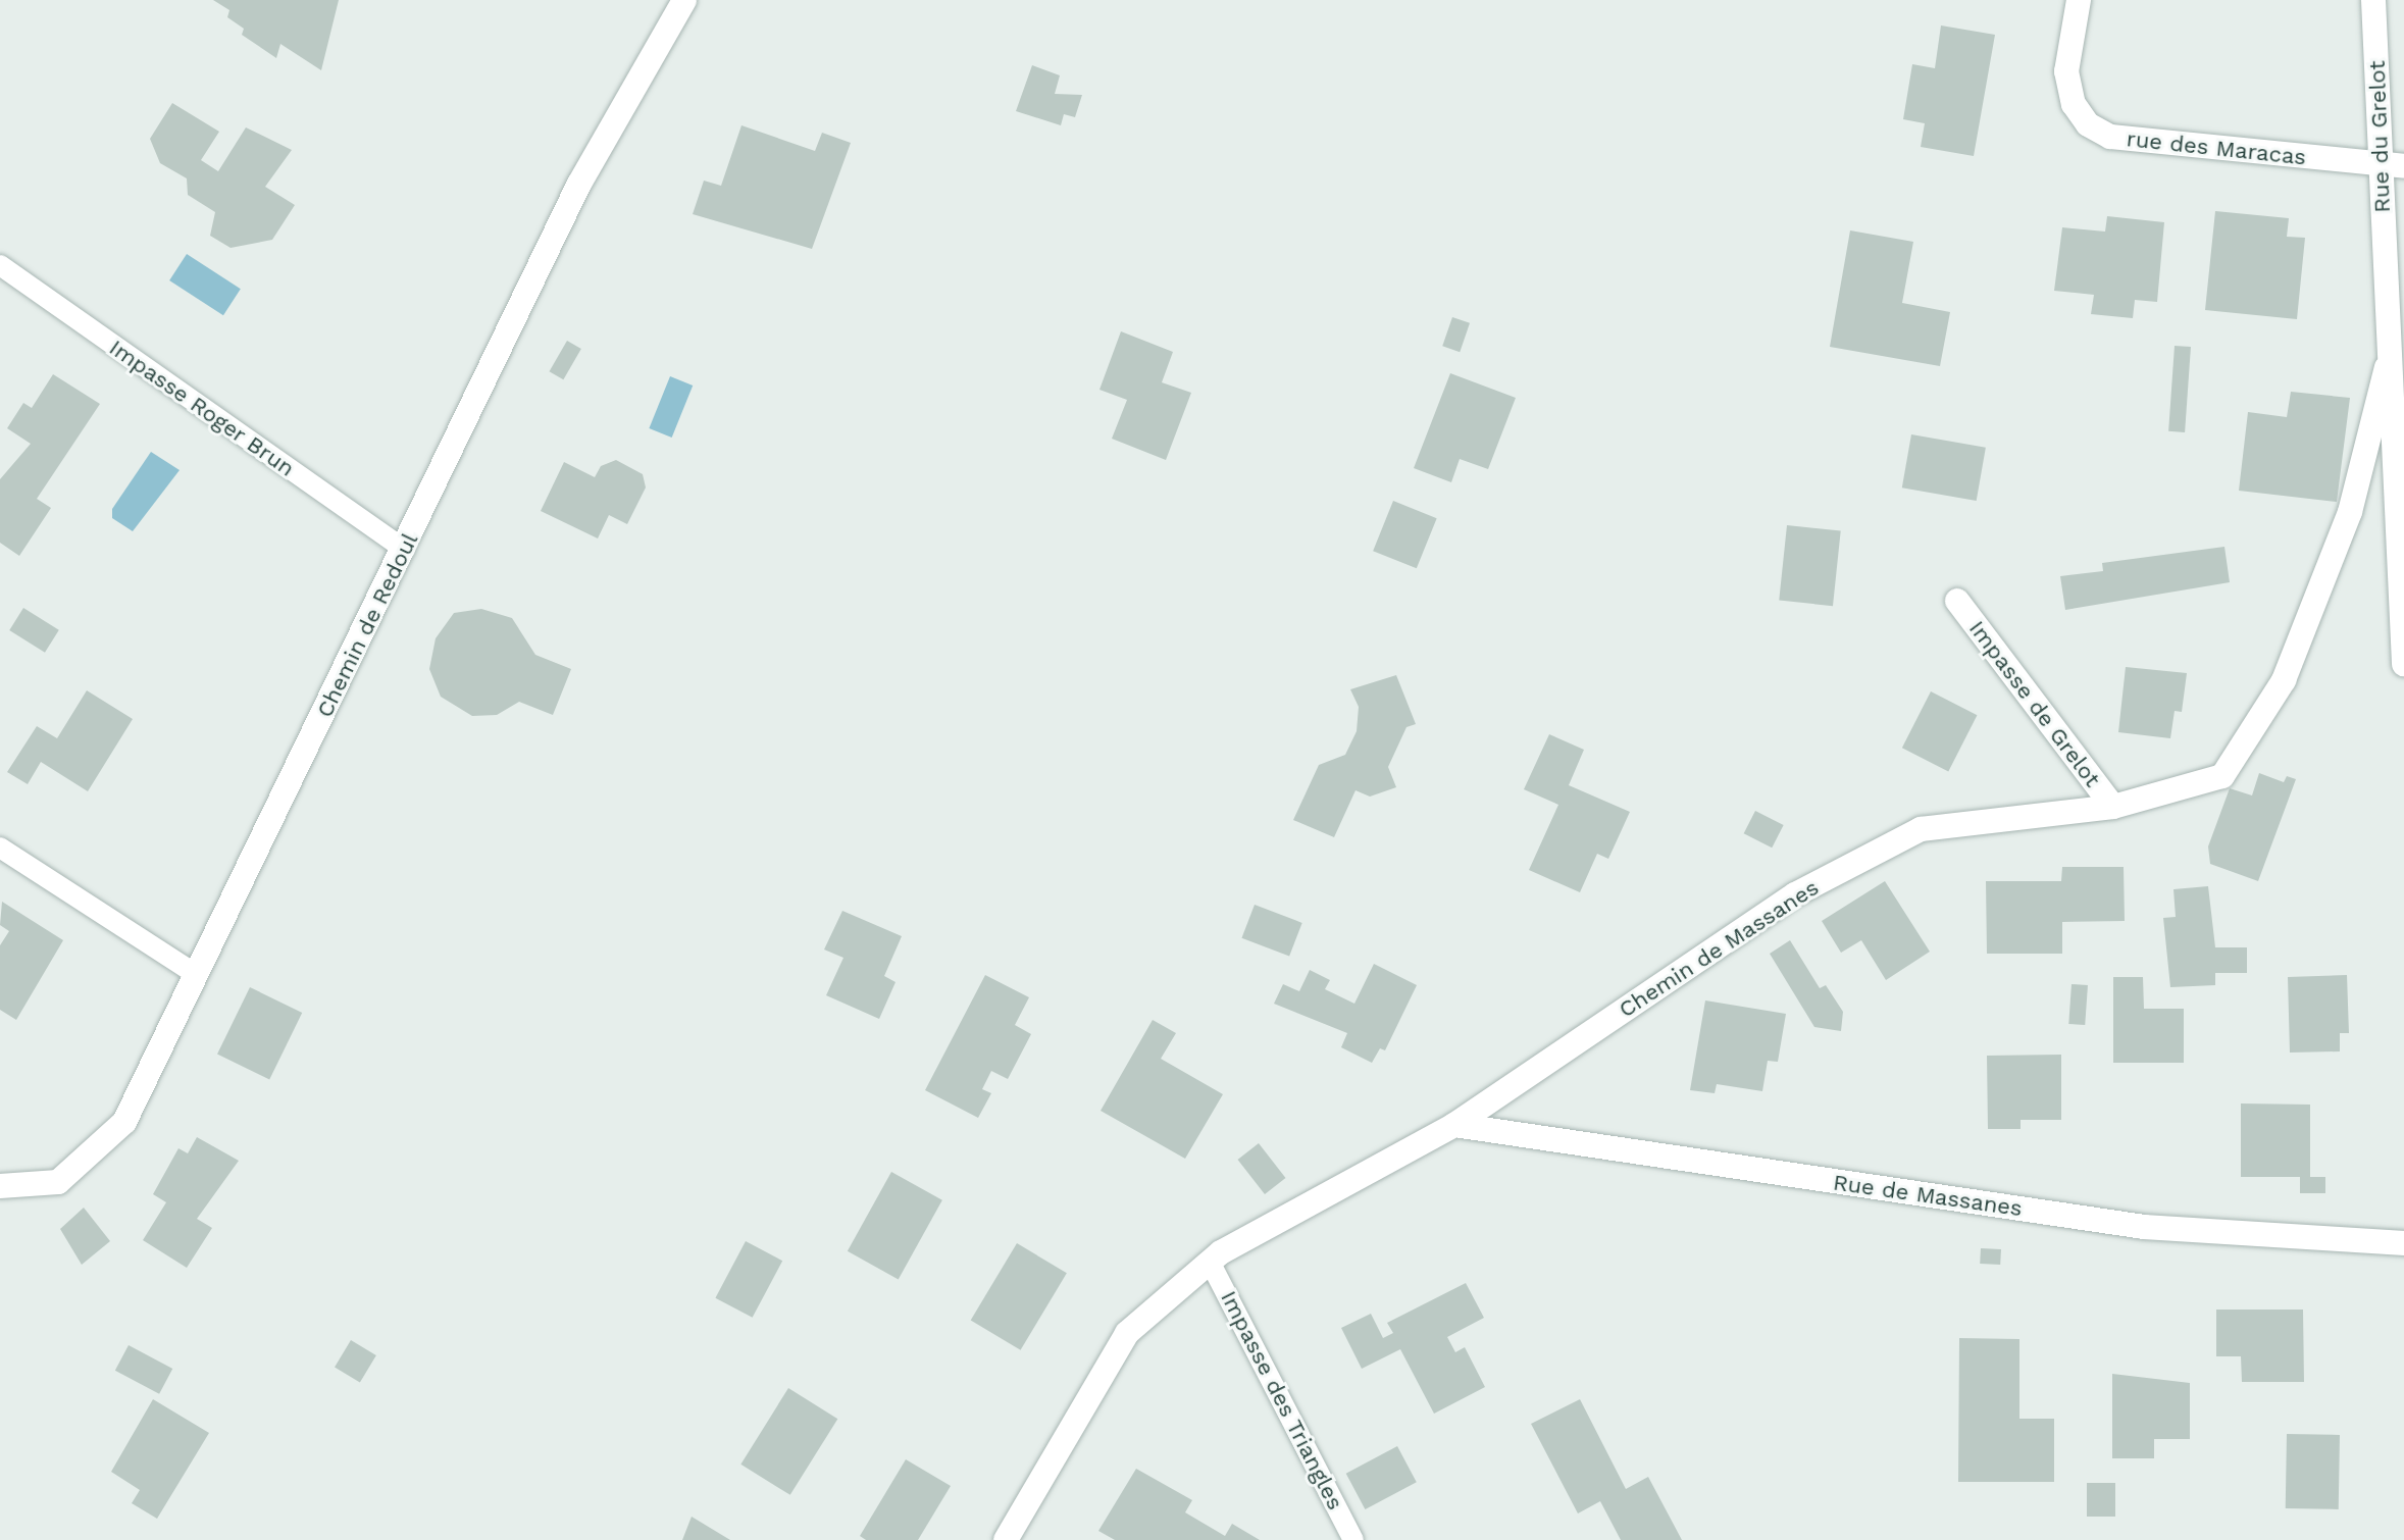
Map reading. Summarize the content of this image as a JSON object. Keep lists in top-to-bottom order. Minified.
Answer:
{"streets":{"street":["Rue du Grelot","rue des Maracas","Chemin de Redoul","Impasse de Grelot","Chemin de Massanes","Rue de Massanes"],"lane":["Impasse Roger Brun","Impasse des Triangles"]},"crossings":[["Rue du Grelot","rue des Maracas"],["Rue du Grelot","Chemin de Massanes"],["Impasse Roger Brun","Chemin de Redoul"],["Impasse de Grelot","Chemin de Massanes"],["Chemin de Massanes","Rue de Massanes"],["Chemin de Massanes","Impasse des Triangles"]]}
